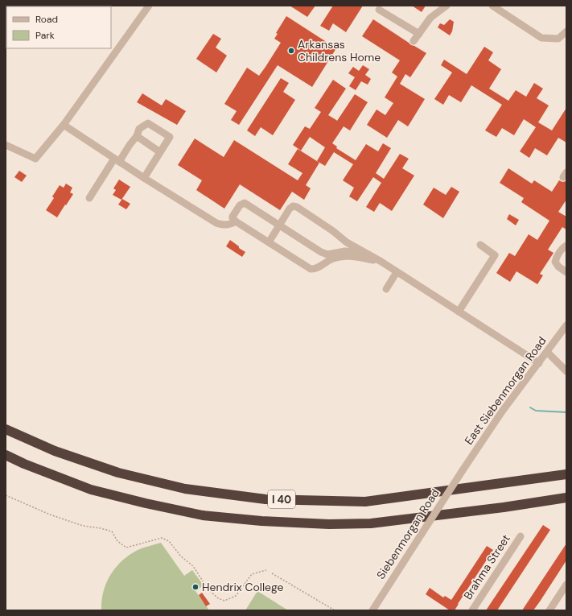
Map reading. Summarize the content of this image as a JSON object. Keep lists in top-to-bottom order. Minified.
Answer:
{"streets":{"highway":["I 40"],"street":["East Siebenmorgan Road","Siebenmorgan Road","Brahma Street"]},"crossings":[["East Siebenmorgan Road","Siebenmorgan Road"]],"places":["Arkansas Childrens Home","Hendrix College"],"legend":["Road","Park"]}
